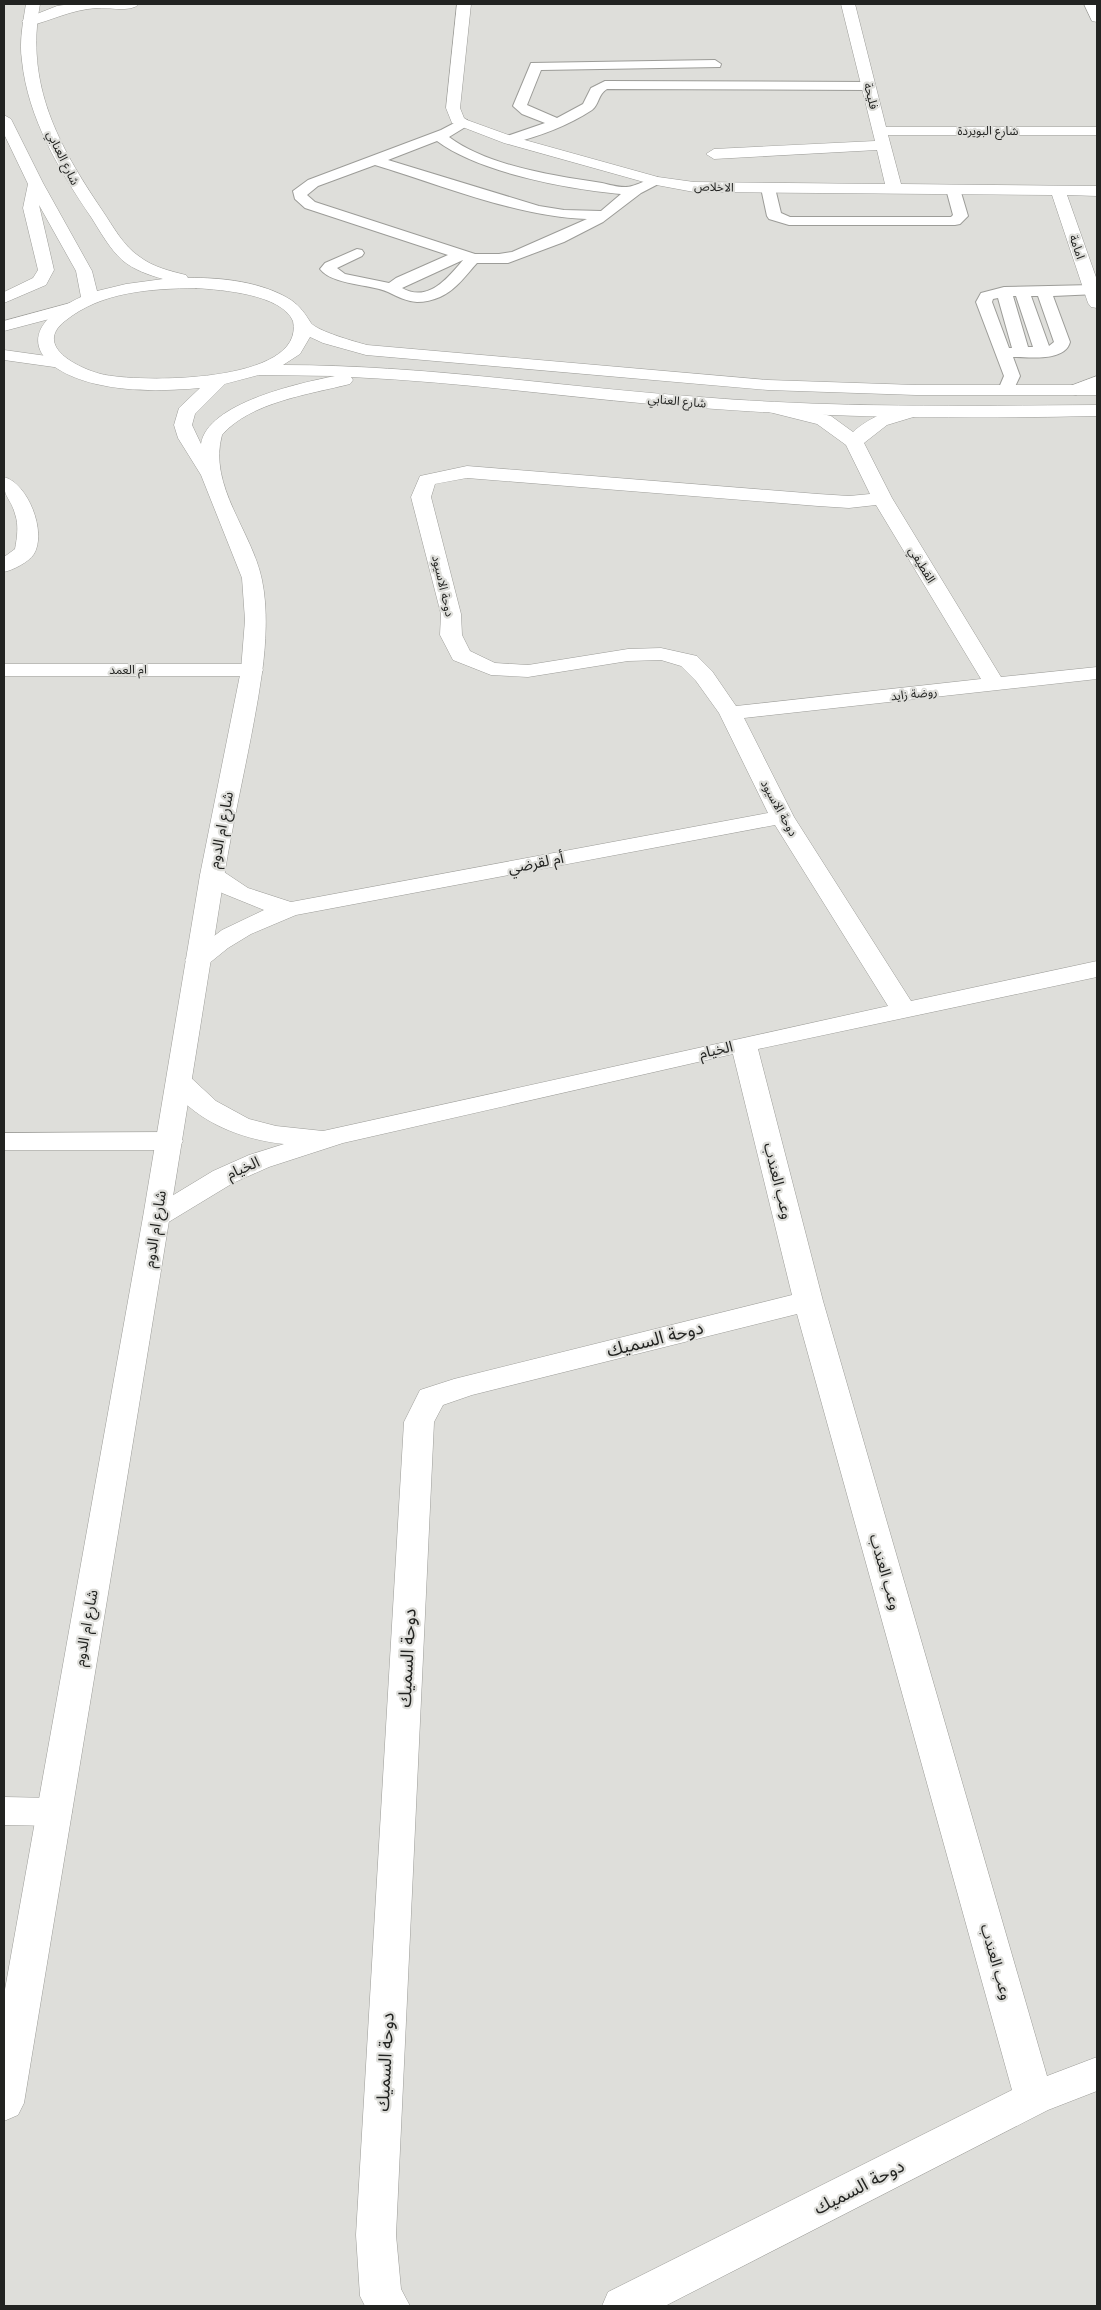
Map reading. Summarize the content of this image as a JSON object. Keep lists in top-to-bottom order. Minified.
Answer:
{"streets":{"street":["فليحة","شارع البويردة","شارع العنابي","الاخلاص","امامة","القطيفي","دوحة الاسيود","ام العمد","روضة زايد","شارع ام الدوم","أم لقرضي","الخيام","وعب العندب","دوحة السميك"]},"crossings":[["فليحة","شارع البويردة"],["فليحة","الاخلاص"],["شارع العنابي","القطيفي"],["الاخلاص","امامة"],["القطيفي","دوحة الاسيود"],["القطيفي","روضة زايد"],["دوحة الاسيود","روضة زايد"],["دوحة الاسيود","أم لقرضي"],["دوحة الاسيود","الخيام"],["ام العمد","شارع ام الدوم"],["شارع ام الدوم","أم لقرضي"],["شارع ام الدوم","الخيام"],["الخيام","وعب العندب"],["وعب العندب","دوحة السميك"]]}
